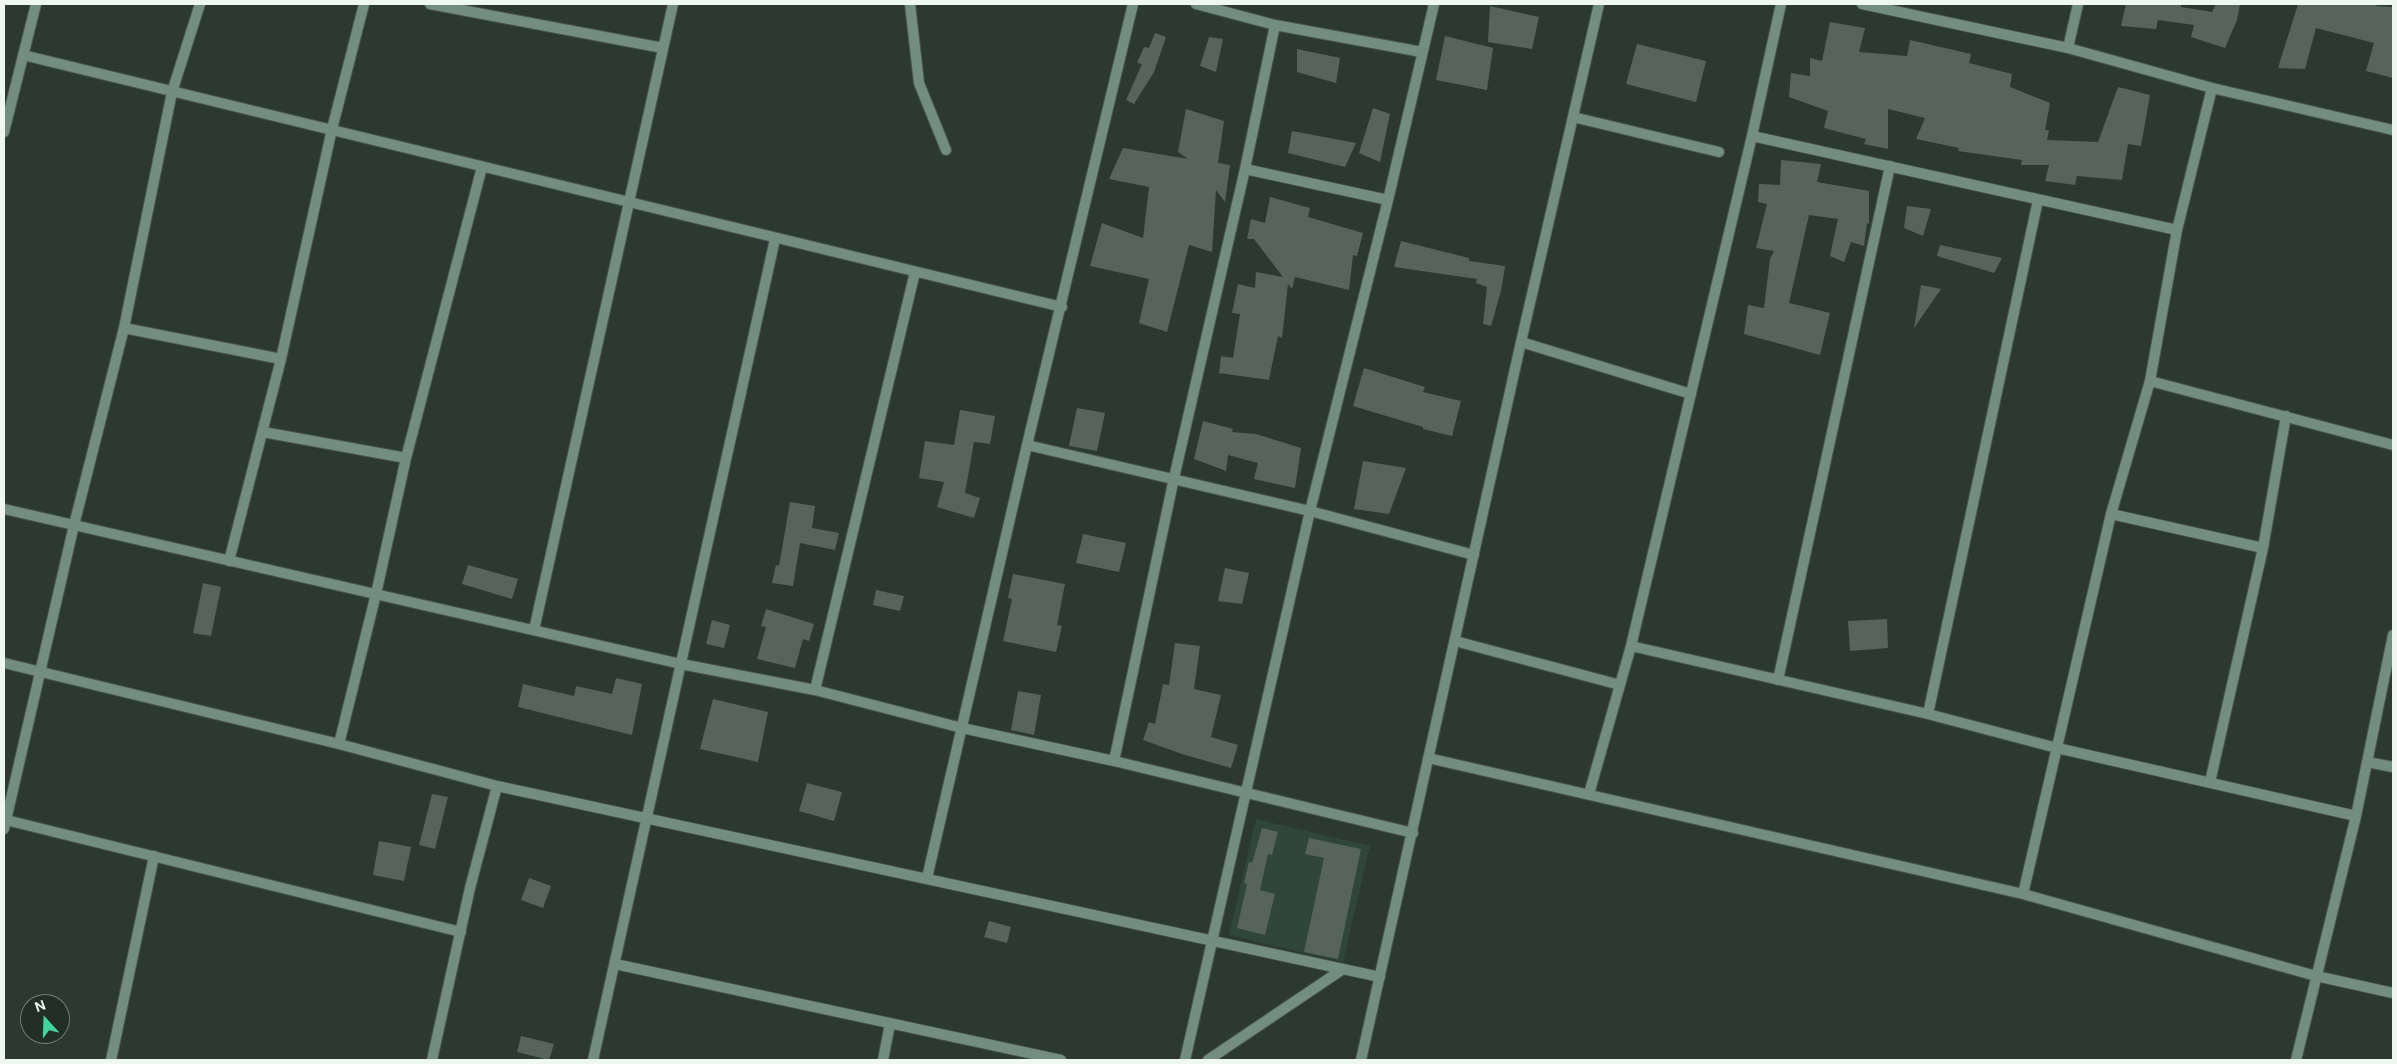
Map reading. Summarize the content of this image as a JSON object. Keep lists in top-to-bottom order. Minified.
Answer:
{"north":"top"}
